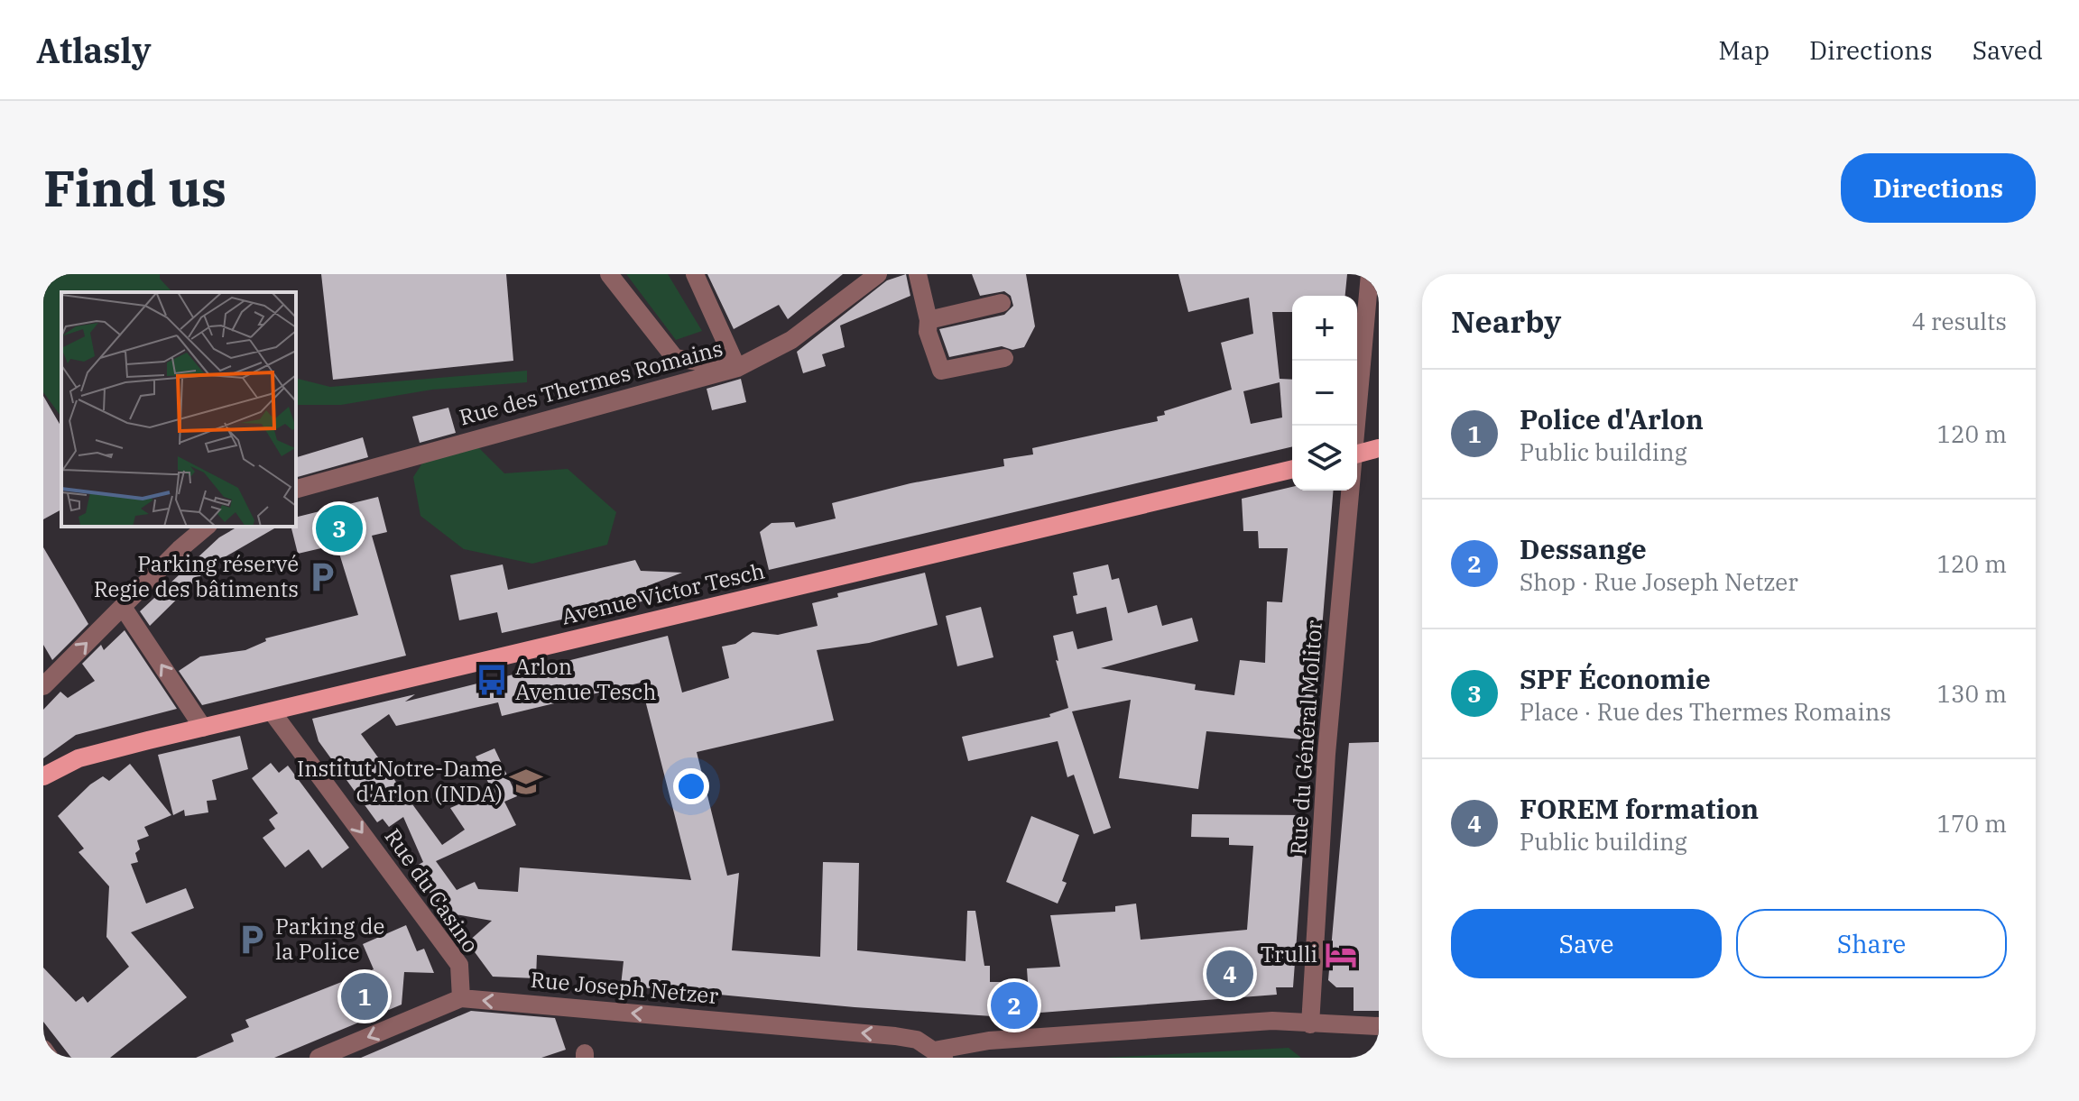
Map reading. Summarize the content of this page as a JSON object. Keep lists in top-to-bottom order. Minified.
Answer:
{"streets":{"main road":["Avenue Victor Tesch"],"street":["Rue des Thermes Romains","Rue du Général Molitor","Rue du Casino","Rue Joseph Netzer"]},"crossings":[["Avenue Victor Tesch","Rue du Casino"],["Rue du Général Molitor","Rue Joseph Netzer"],["Rue du Casino","Rue Joseph Netzer"]],"one_way":["Rue du Casino","Rue Joseph Netzer"],"places":{"parking":["Parking réservé Regie des bâtiments","Parking de la Police"],"bus stop":["Arlon Avenue Tesch"],"school or university":["Institut Notre-Dame d'Arlon (INDA)"],"hotel":["Trulli"]},"page":{"header":"Atlasly","nav":["Map","Directions","Saved"],"buttons":["Directions",["Save","Share"]],"title":"Find us","heading":["Nearby","4 results"],"map_buttons":["+","−"],"list":[{"mark":"1","name":"Police d'Arlon","note":"Public building","value":"120 m"},{"mark":"2","name":"Dessange","note":"Shop · Rue Joseph Netzer","value":"120 m"},{"mark":"3","name":"SPF Économie","note":"Place · Rue des Thermes Romains","value":"130 m"},{"mark":"4","name":"FOREM formation","note":"Public building","value":"170 m"}],"pins":["3","4","1","2"]}}
